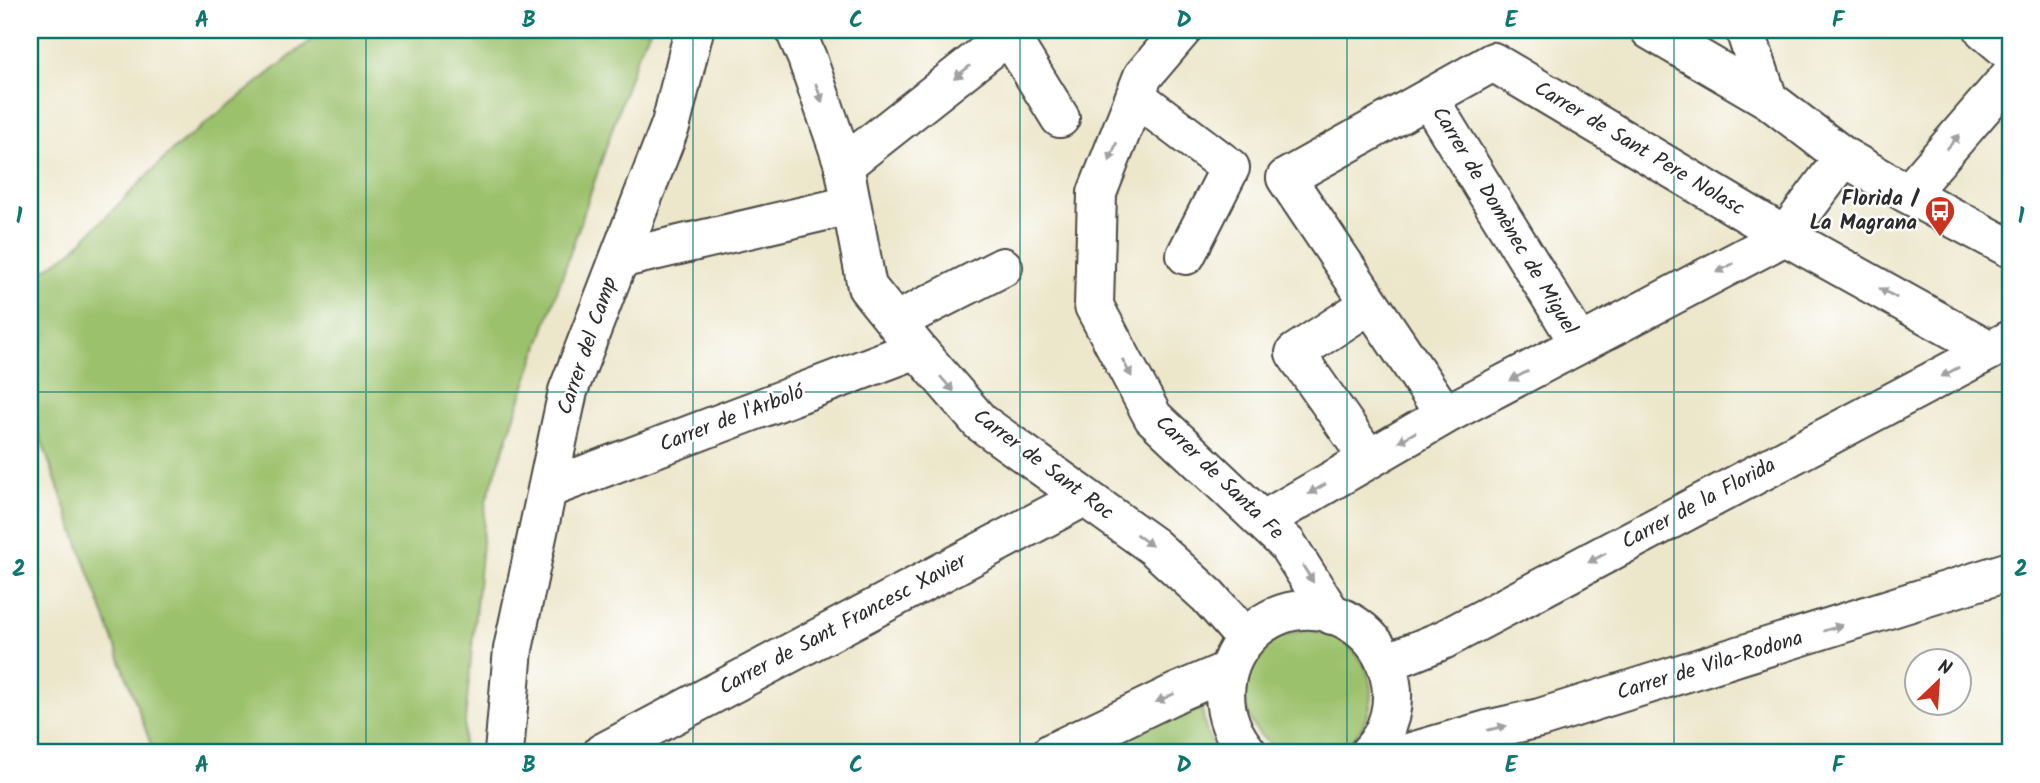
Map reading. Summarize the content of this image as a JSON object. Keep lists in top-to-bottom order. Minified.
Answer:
{"streets":{"street":["Carrer de Sant Pere Nolasc","Carrer de Domènec de Miguel","Carrer del Camp","Carrer de l'Arboló","Carrer de Sant Roc","Carrer de Santa Fe","Carrer de la Florida","Carrer de Sant Francesc Xavier","Carrer de Vila-Rodona"]},"crossings":[["Carrer de Sant Pere Nolasc","Carrer de Domènec de Miguel"],["Carrer de Sant Pere Nolasc","Carrer de la Florida"],["Carrer del Camp","Carrer de l'Arboló"],["Carrer de l'Arboló","Carrer de Sant Roc"],["Carrer de Sant Roc","Carrer de Sant Francesc Xavier"]],"places":{"bus stop":["Florida / La Magrana"]},"north":"top right","grid":{"columns":["A","B","C","D","E","F"],"rows":["1","2"]}}
